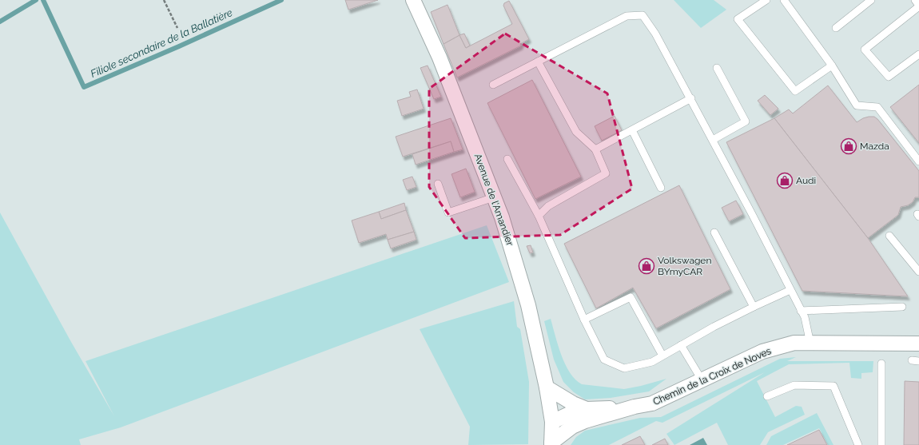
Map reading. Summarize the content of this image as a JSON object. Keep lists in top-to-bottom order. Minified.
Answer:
{"streets":{"street":["Avenue de l'Amandier","Chemin de la Croix de Noves"]},"crossings":[["Avenue de l'Amandier","Chemin de la Croix de Noves"]],"water":["Filiole secondaire de la Ballatière"],"places":{"shop":["Mazda","Audi","Volkswagen BYmyCAR"]}}
